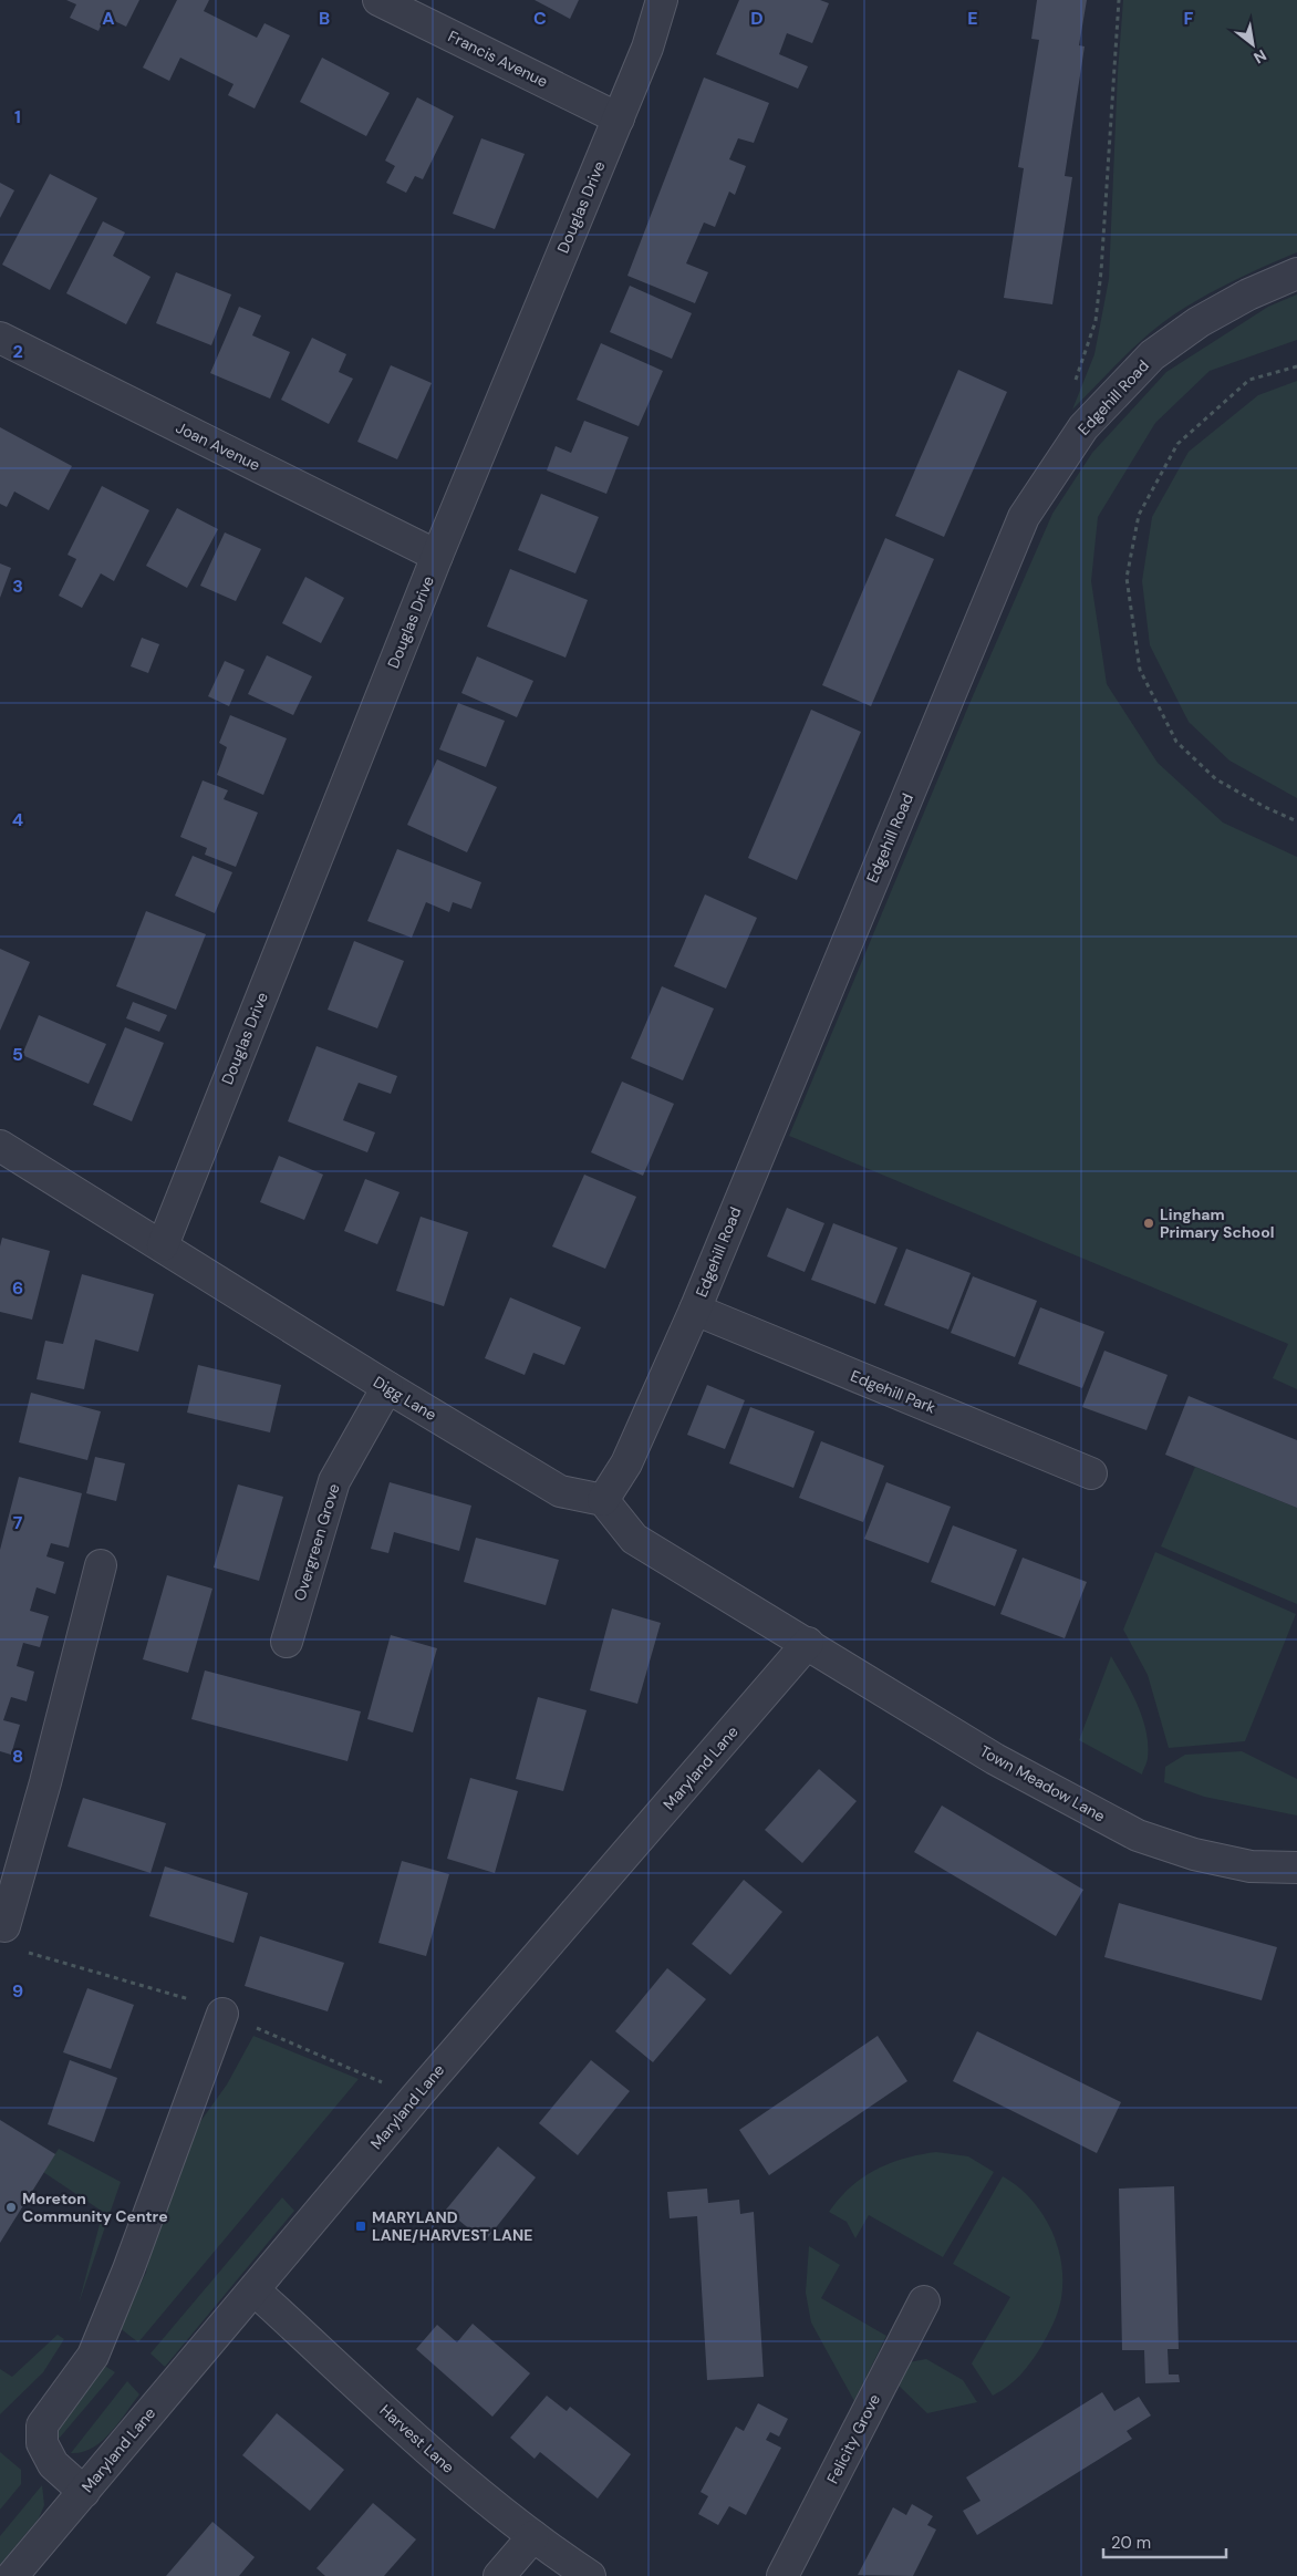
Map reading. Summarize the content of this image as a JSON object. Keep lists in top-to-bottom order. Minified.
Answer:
{"streets":{"street":["Francis Avenue","Douglas Drive","Edgehill Road","Joan Avenue","Edgehill Park","Digg Lane","Overgreen Grove","Maryland Lane","Town Meadow Lane","Harvest Lane","Felicity Grove"]},"crossings":[["Francis Avenue","Douglas Drive"],["Douglas Drive","Joan Avenue"],["Douglas Drive","Digg Lane"],["Edgehill Road","Edgehill Park"],["Edgehill Road","Digg Lane"],["Digg Lane","Overgreen Grove"],["Maryland Lane","Town Meadow Lane"],["Maryland Lane","Harvest Lane"]],"places":{"other":["Lingham Primary School","Moreton Community Centre"],"transit":["MARYLAND LANE/HARVEST LANE"]},"scale_bar":"20 m","north":"bottom right","grid":{"columns":["A","B","C","D","E","F"],"rows":["1","2","3","4","5","6","7","8","9"]}}
